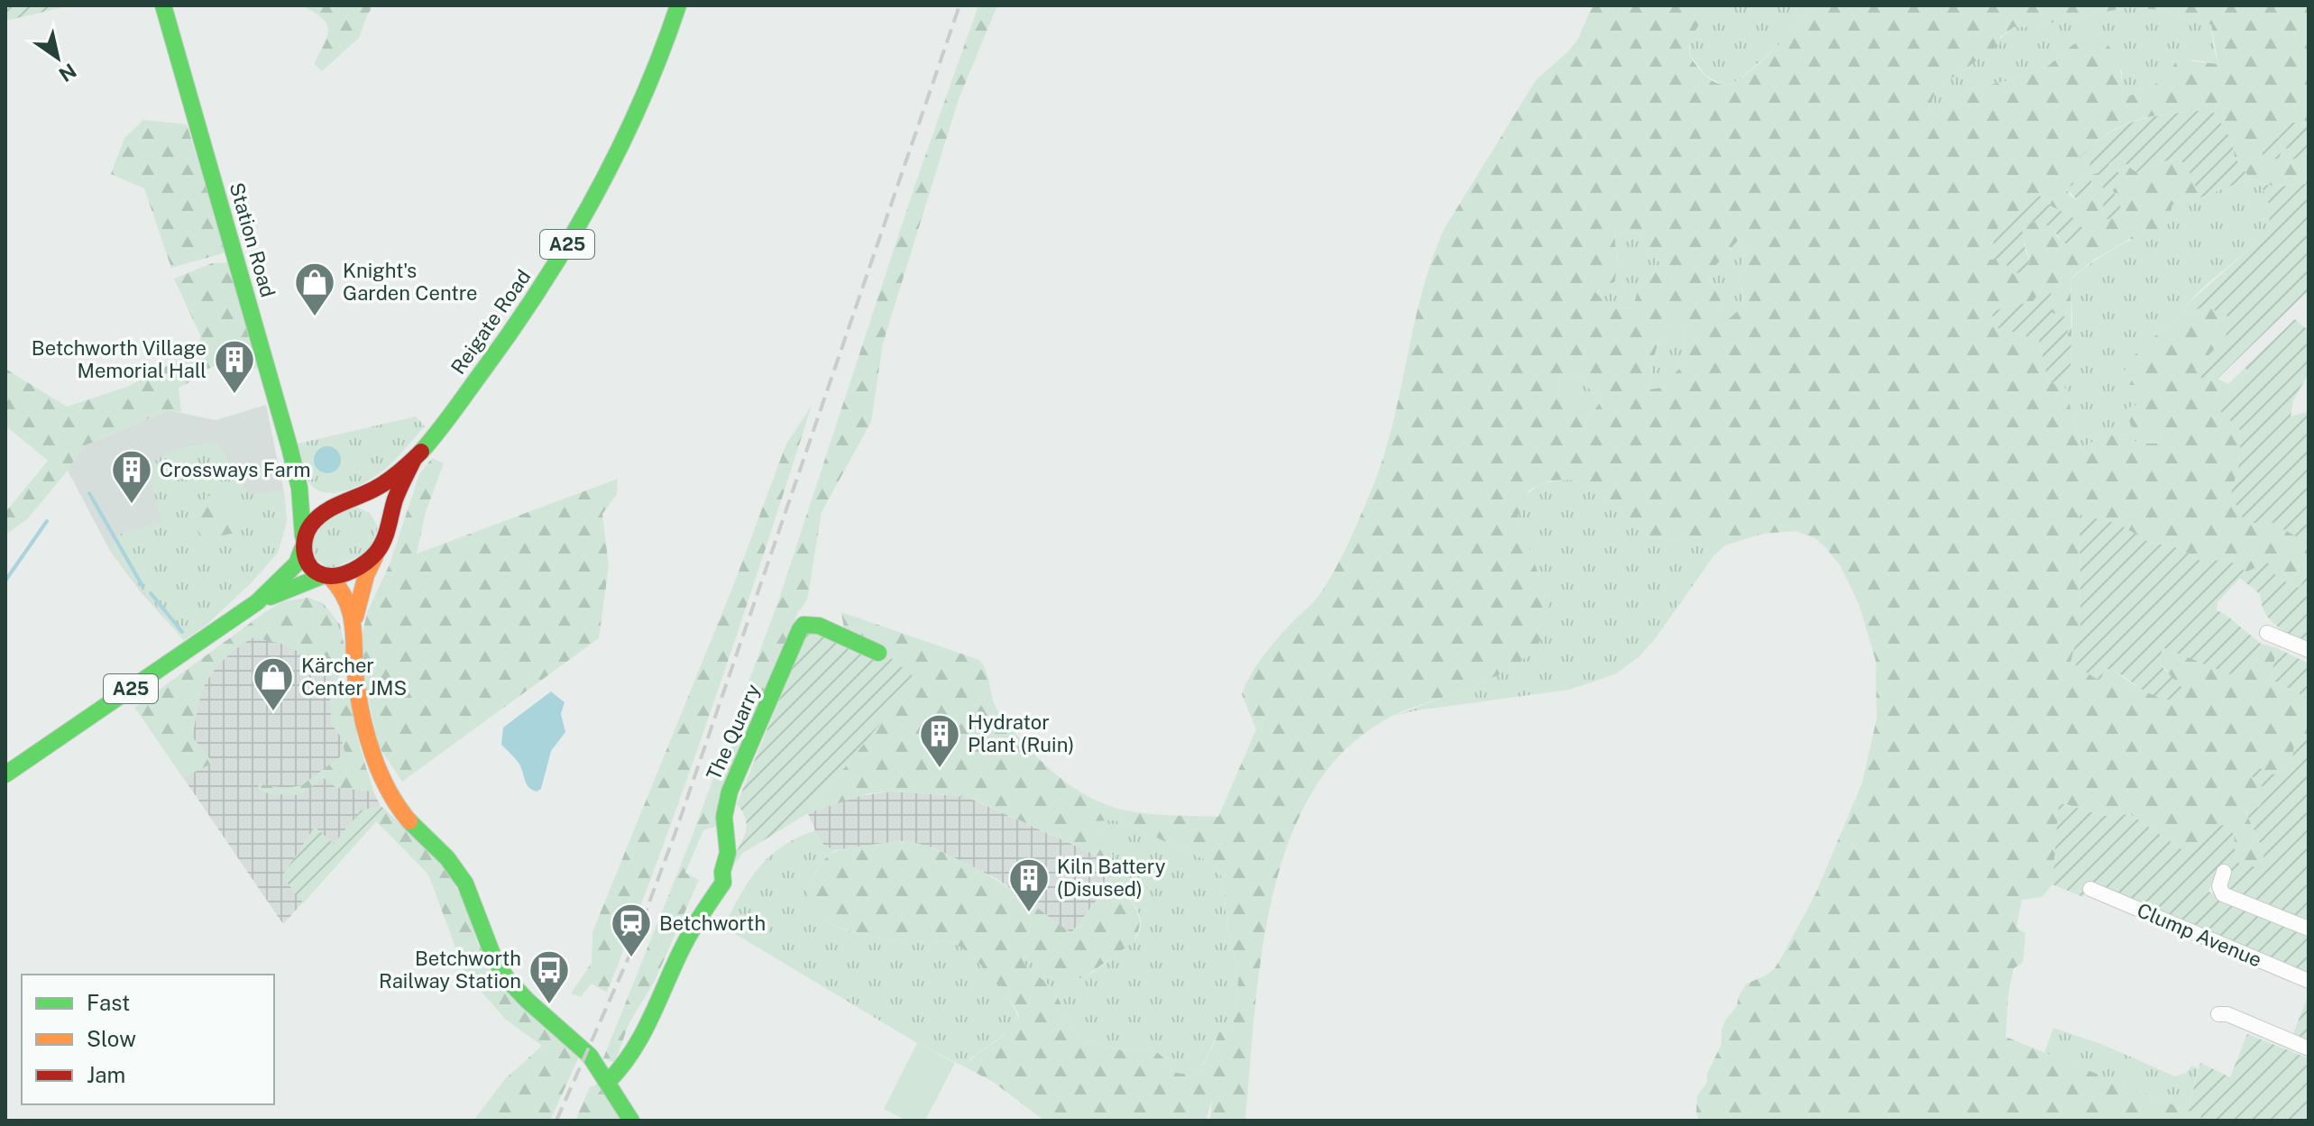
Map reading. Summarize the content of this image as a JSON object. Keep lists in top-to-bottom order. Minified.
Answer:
{"streets":{"main road":["Station Road","A25","Reigate Road","The Quarry"],"street":["Clump Avenue"]},"crossings":[["Station Road","A25"],["Station Road","Reigate Road"],["A25","Reigate Road"]],"places":{"shop":["Knight's Garden Centre","Kärcher Center JMS"],"building":["Betchworth Village Memorial Hall","Crossways Farm","Hydrator Plant (Ruin)","Kiln Battery (Disused)"],"station":["Betchworth"],"bus stop":["Betchworth Railway Station"]},"legend":["Fast","Slow","Jam"],"north":"bottom right"}
